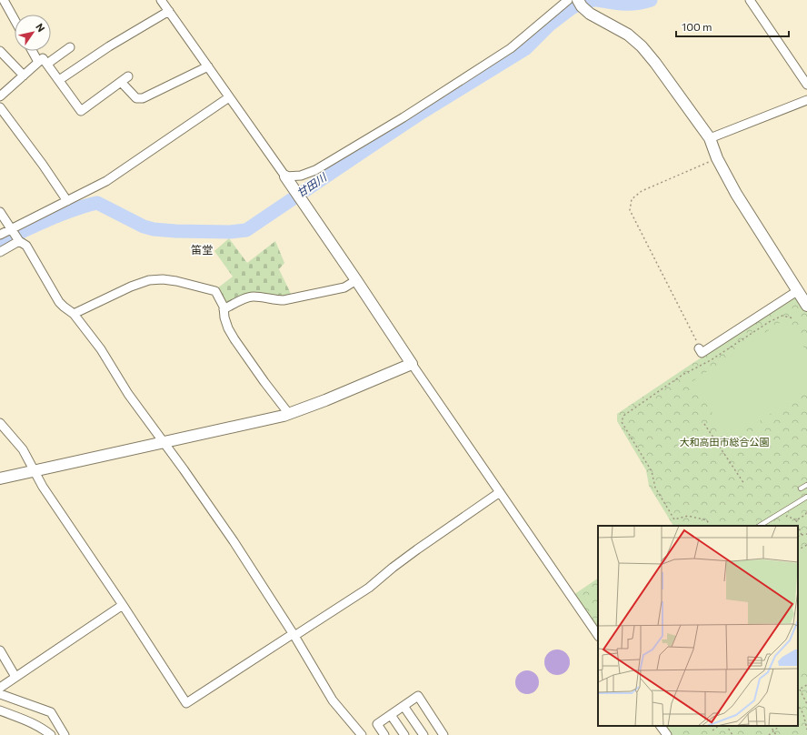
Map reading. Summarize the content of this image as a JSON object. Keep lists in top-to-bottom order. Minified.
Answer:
{"districts":["笛堂"],"water":["甘田川"],"parks":["大和高田市総合公園"],"scale_bar":"100 m","north":"top right"}
